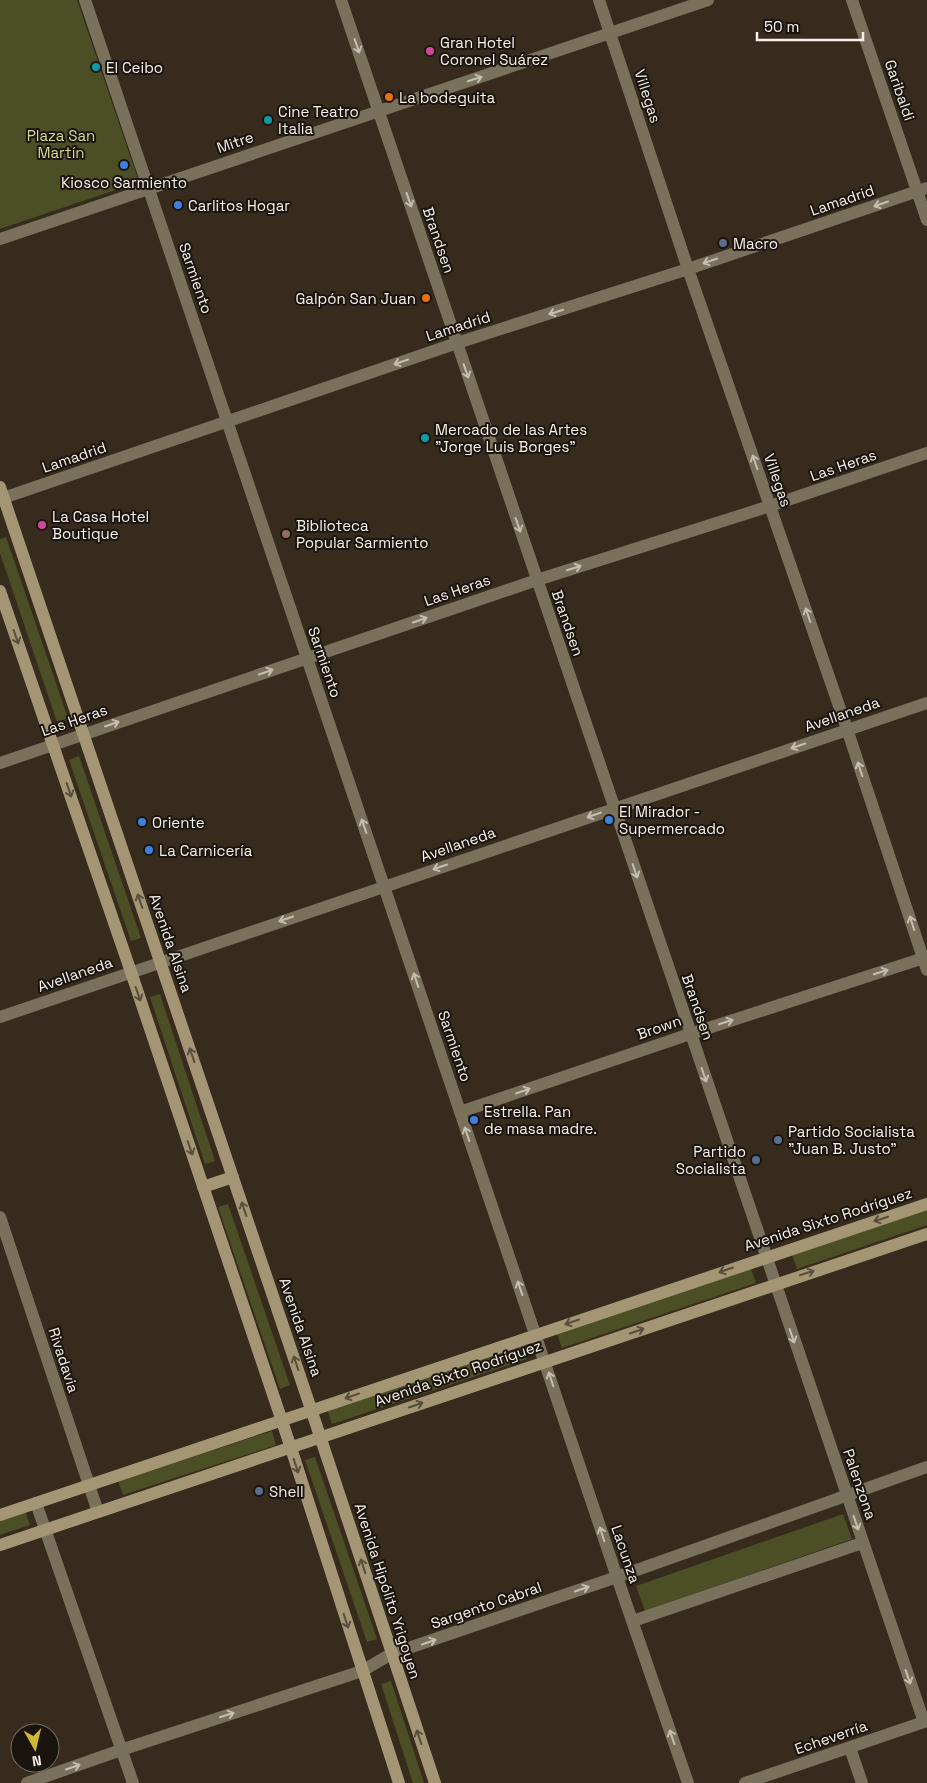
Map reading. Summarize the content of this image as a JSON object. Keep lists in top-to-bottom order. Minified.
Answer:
{"streets":{"main road":["Avenida Alsina","Avenida Sixto Rodríguez","Avenida Hipólito Yrigoyen"],"street":["Garibaldi","Villegas","Mitre","Lamadrid","Brandsen","Sarmiento","Las Heras","Avellaneda","Brown","Rivadavia","Palenzona","Lacunza","Sargento Cabral","Echeverría"]},"crossings":[["Garibaldi","Lamadrid"],["Villegas","Mitre"],["Villegas","Lamadrid"],["Villegas","Las Heras"],["Villegas","Avellaneda"],["Villegas","Brown"],["Mitre","Brandsen"],["Mitre","Sarmiento"],["Lamadrid","Brandsen"],["Lamadrid","Sarmiento"],["Lamadrid","Avenida Alsina"],["Brandsen","Las Heras"],["Brandsen","Avellaneda"],["Brandsen","Brown"],["Brandsen","Avenida Sixto Rodríguez"],["Brandsen","Palenzona"],["Sarmiento","Las Heras"],["Sarmiento","Avellaneda"],["Sarmiento","Brown"],["Sarmiento","Avenida Sixto Rodríguez"],["Sarmiento","Lacunza"],["Las Heras","Avenida Alsina"],["Avellaneda","Avenida Alsina"],["Avenida Alsina","Avenida Sixto Rodríguez"],["Avenida Alsina","Avenida Hipólito Yrigoyen"],["Avenida Sixto Rodríguez","Rivadavia"],["Avenida Sixto Rodríguez","Palenzona"],["Avenida Sixto Rodríguez","Lacunza"],["Avenida Sixto Rodríguez","Avenida Hipólito Yrigoyen"],["Palenzona","Sargento Cabral"],["Palenzona","Echeverría"],["Lacunza","Sargento Cabral"],["Avenida Hipólito Yrigoyen","Sargento Cabral"]],"one_way":["Villegas","Lamadrid","Brandsen","Sarmiento","Las Heras","Avellaneda","Brown","Palenzona","Lacunza","Sargento Cabral"],"parks":["Plaza San Martín"],"places":["Gran Hotel Coronel Suárez","El Ceibo","La bodeguita","Cine Teatro Italia","Kiosco Sarmiento","Carlitos Hogar","Macro","Galpón San Juan","Mercado de las Artes \"Jorge Luis Borges\"","La Casa Hotel Boutique","Biblioteca Popular Sarmiento","El Mirador - Supermercado","Oriente","La Carnicería","Estrella. Pan de masa madre.","Partido Socialista \"Juan B. Justo\"","Partido Socialista","Shell"],"scale_bar":"50 m","north":"bottom"}
